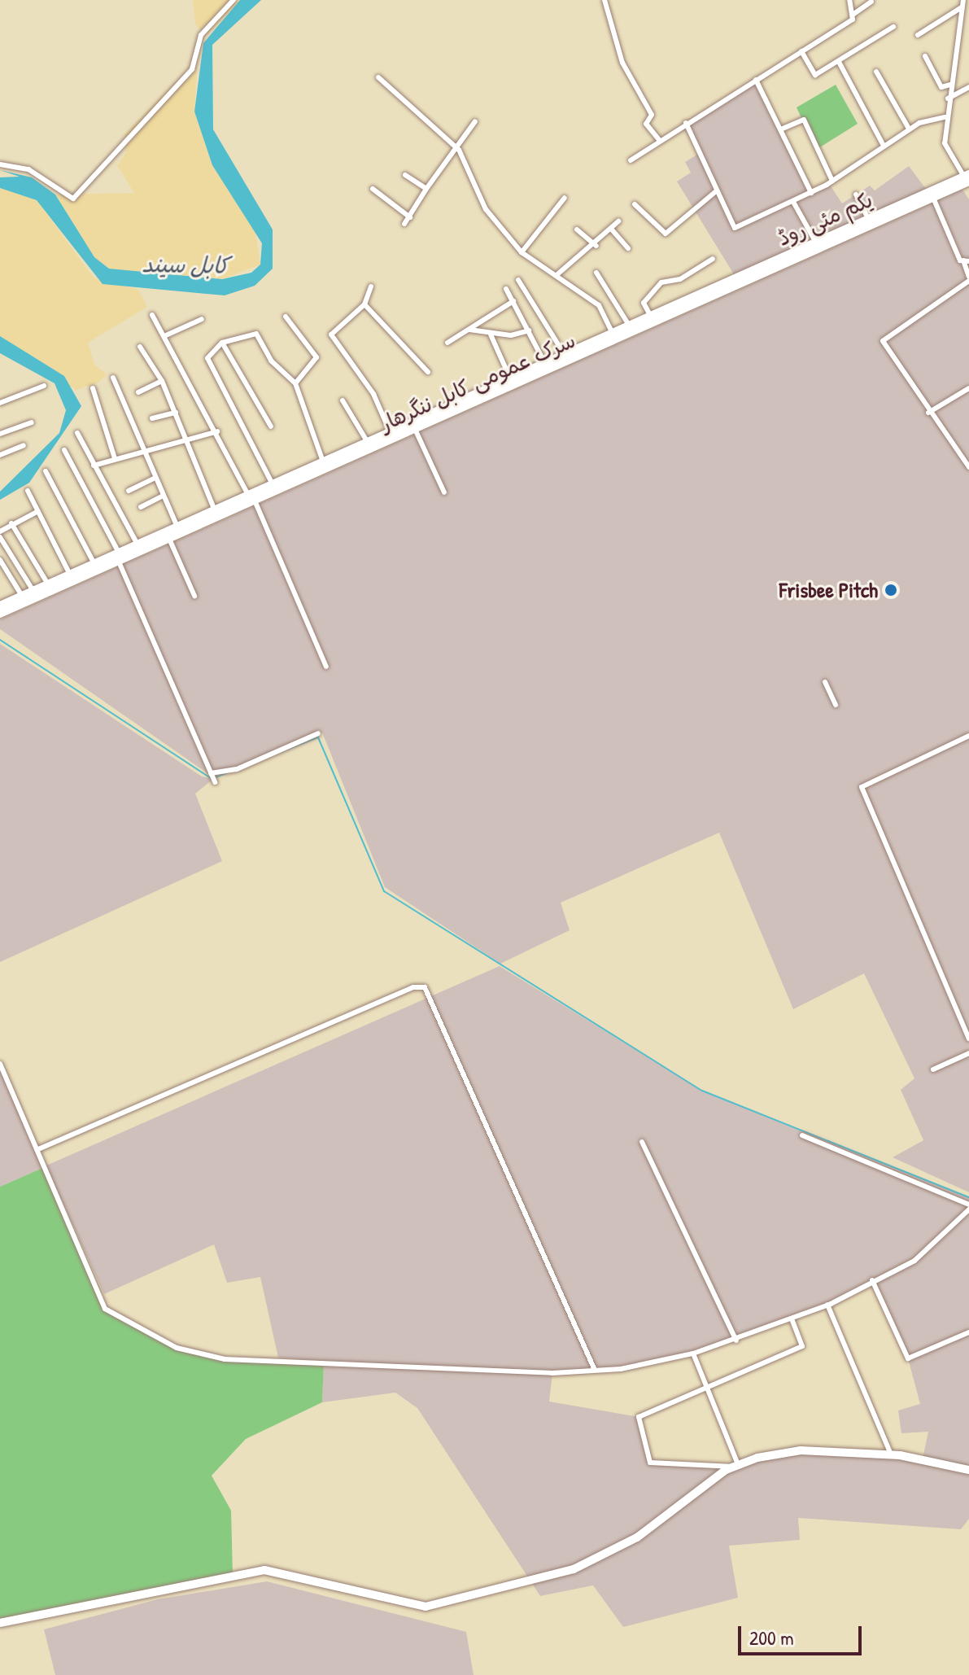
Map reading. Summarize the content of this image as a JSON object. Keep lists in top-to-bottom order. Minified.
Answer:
{"streets":{"highway":["یکم مئی روڈ","سرک عمومی کابل ننگرهار"]},"crossings":[["یکم مئی روڈ","سرک عمومی کابل ننگرهار"]],"water":["کابل سيند"],"places":["Frisbee Pitch"],"scale_bar":"200 m"}
